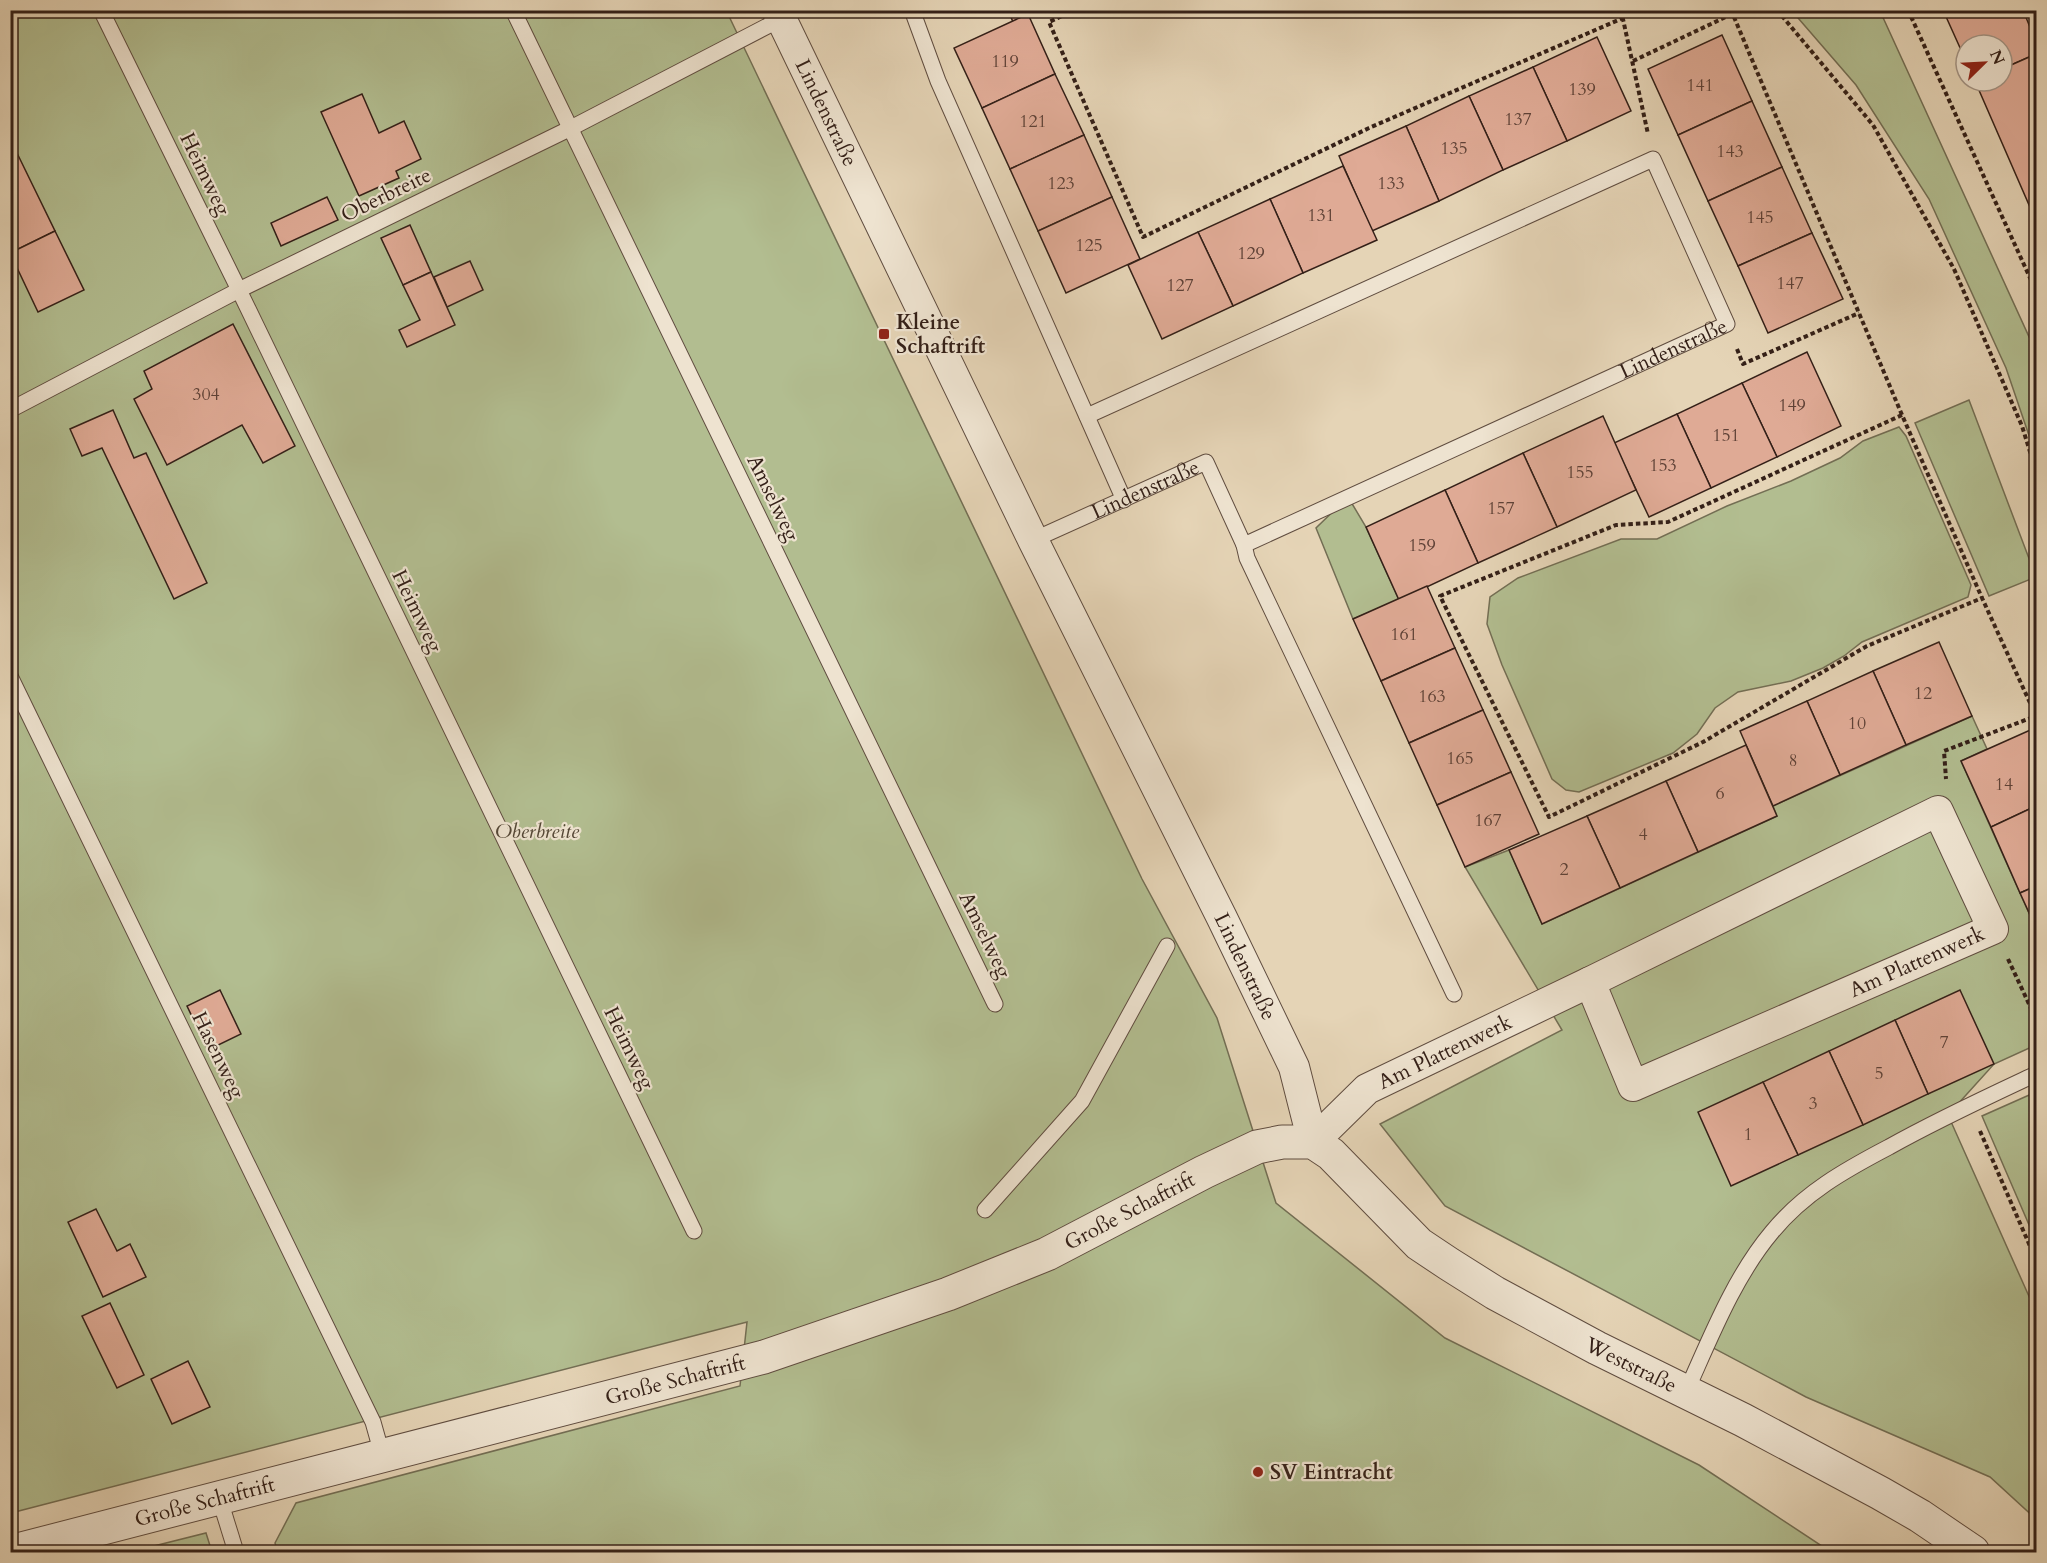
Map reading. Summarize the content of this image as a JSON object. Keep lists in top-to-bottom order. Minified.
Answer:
{"streets":{"street":["Lindenstraße","Am Plattenwerk","Große Schaftrift","Weststraße"],"lane":["Heimweg","Oberbreite","Amselweg","Hasenweg"]},"crossings":[["Lindenstraße","Oberbreite"],["Lindenstraße","Am Plattenwerk"],["Lindenstraße","Große Schaftrift"],["Lindenstraße","Weststraße"],["Heimweg","Oberbreite"],["Oberbreite","Amselweg"],["Am Plattenwerk","Große Schaftrift"],["Am Plattenwerk","Weststraße"],["Hasenweg","Große Schaftrift"],["Große Schaftrift","Weststraße"]],"parks":["Oberbreite"],"places":{"transit":["Kleine Schaftrift"],"other":["SV Eintracht"]},"house_numbers":["119","141","139","137","121","135","143","123","133","131","145","125","129","147","127","304","149","151","153","155","157","159","161","12","163","10","165","8","14","6","167","4","2","7","5","3","1"],"north":"top right"}
